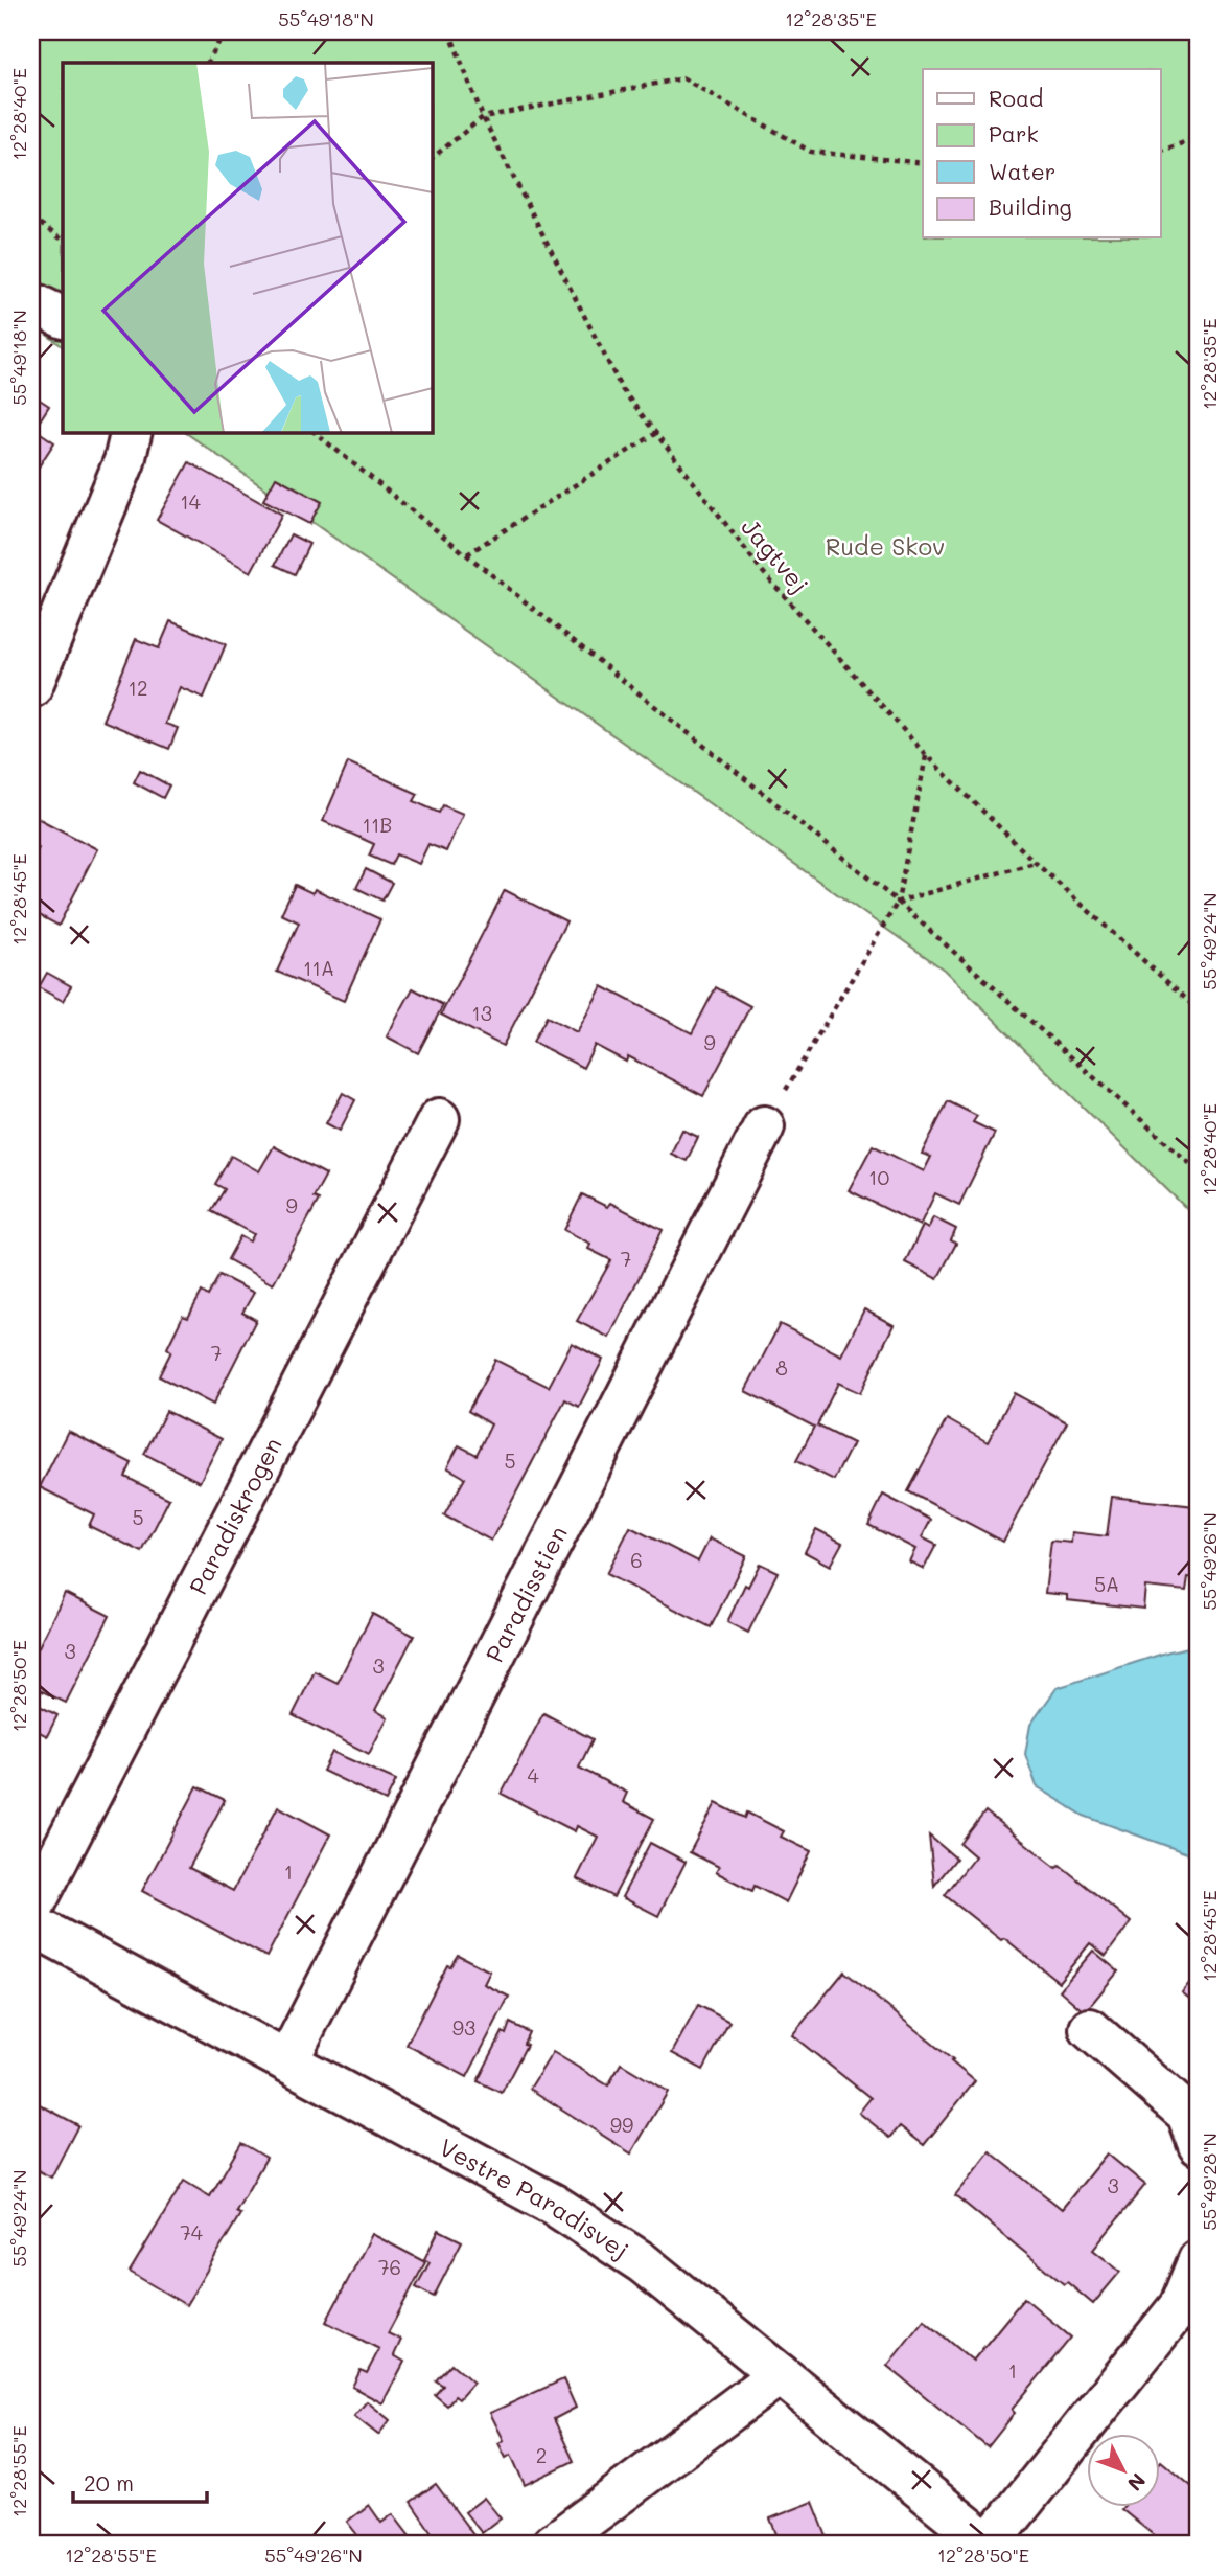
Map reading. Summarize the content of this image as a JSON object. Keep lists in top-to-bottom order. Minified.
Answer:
{"streets":{"street":["Paradiskrogen","Paradisstien","Vestre Paradisvej"],"path":["Jagtvej"]},"crossings":[["Paradisstien","Vestre Paradisvej"]],"parks":["Rude Skov"],"house_numbers":["14","12","11B","11A","13","9","10","9","7","7","8","5","5","6","5A","3","3","4","1","93","99","3","74","76","1","2"],"legend":["Road","Park","Water","Building"],"scale_bar":"20 m","north":"bottom right","coordinates":["55°49'18\"N","12°28'35\"E","12°28'40\"E","12°28'45\"E","55°49'24\"N","55°49'26\"N","12°28'50\"E","55°49'28\"N","12°28'55\"E"]}
